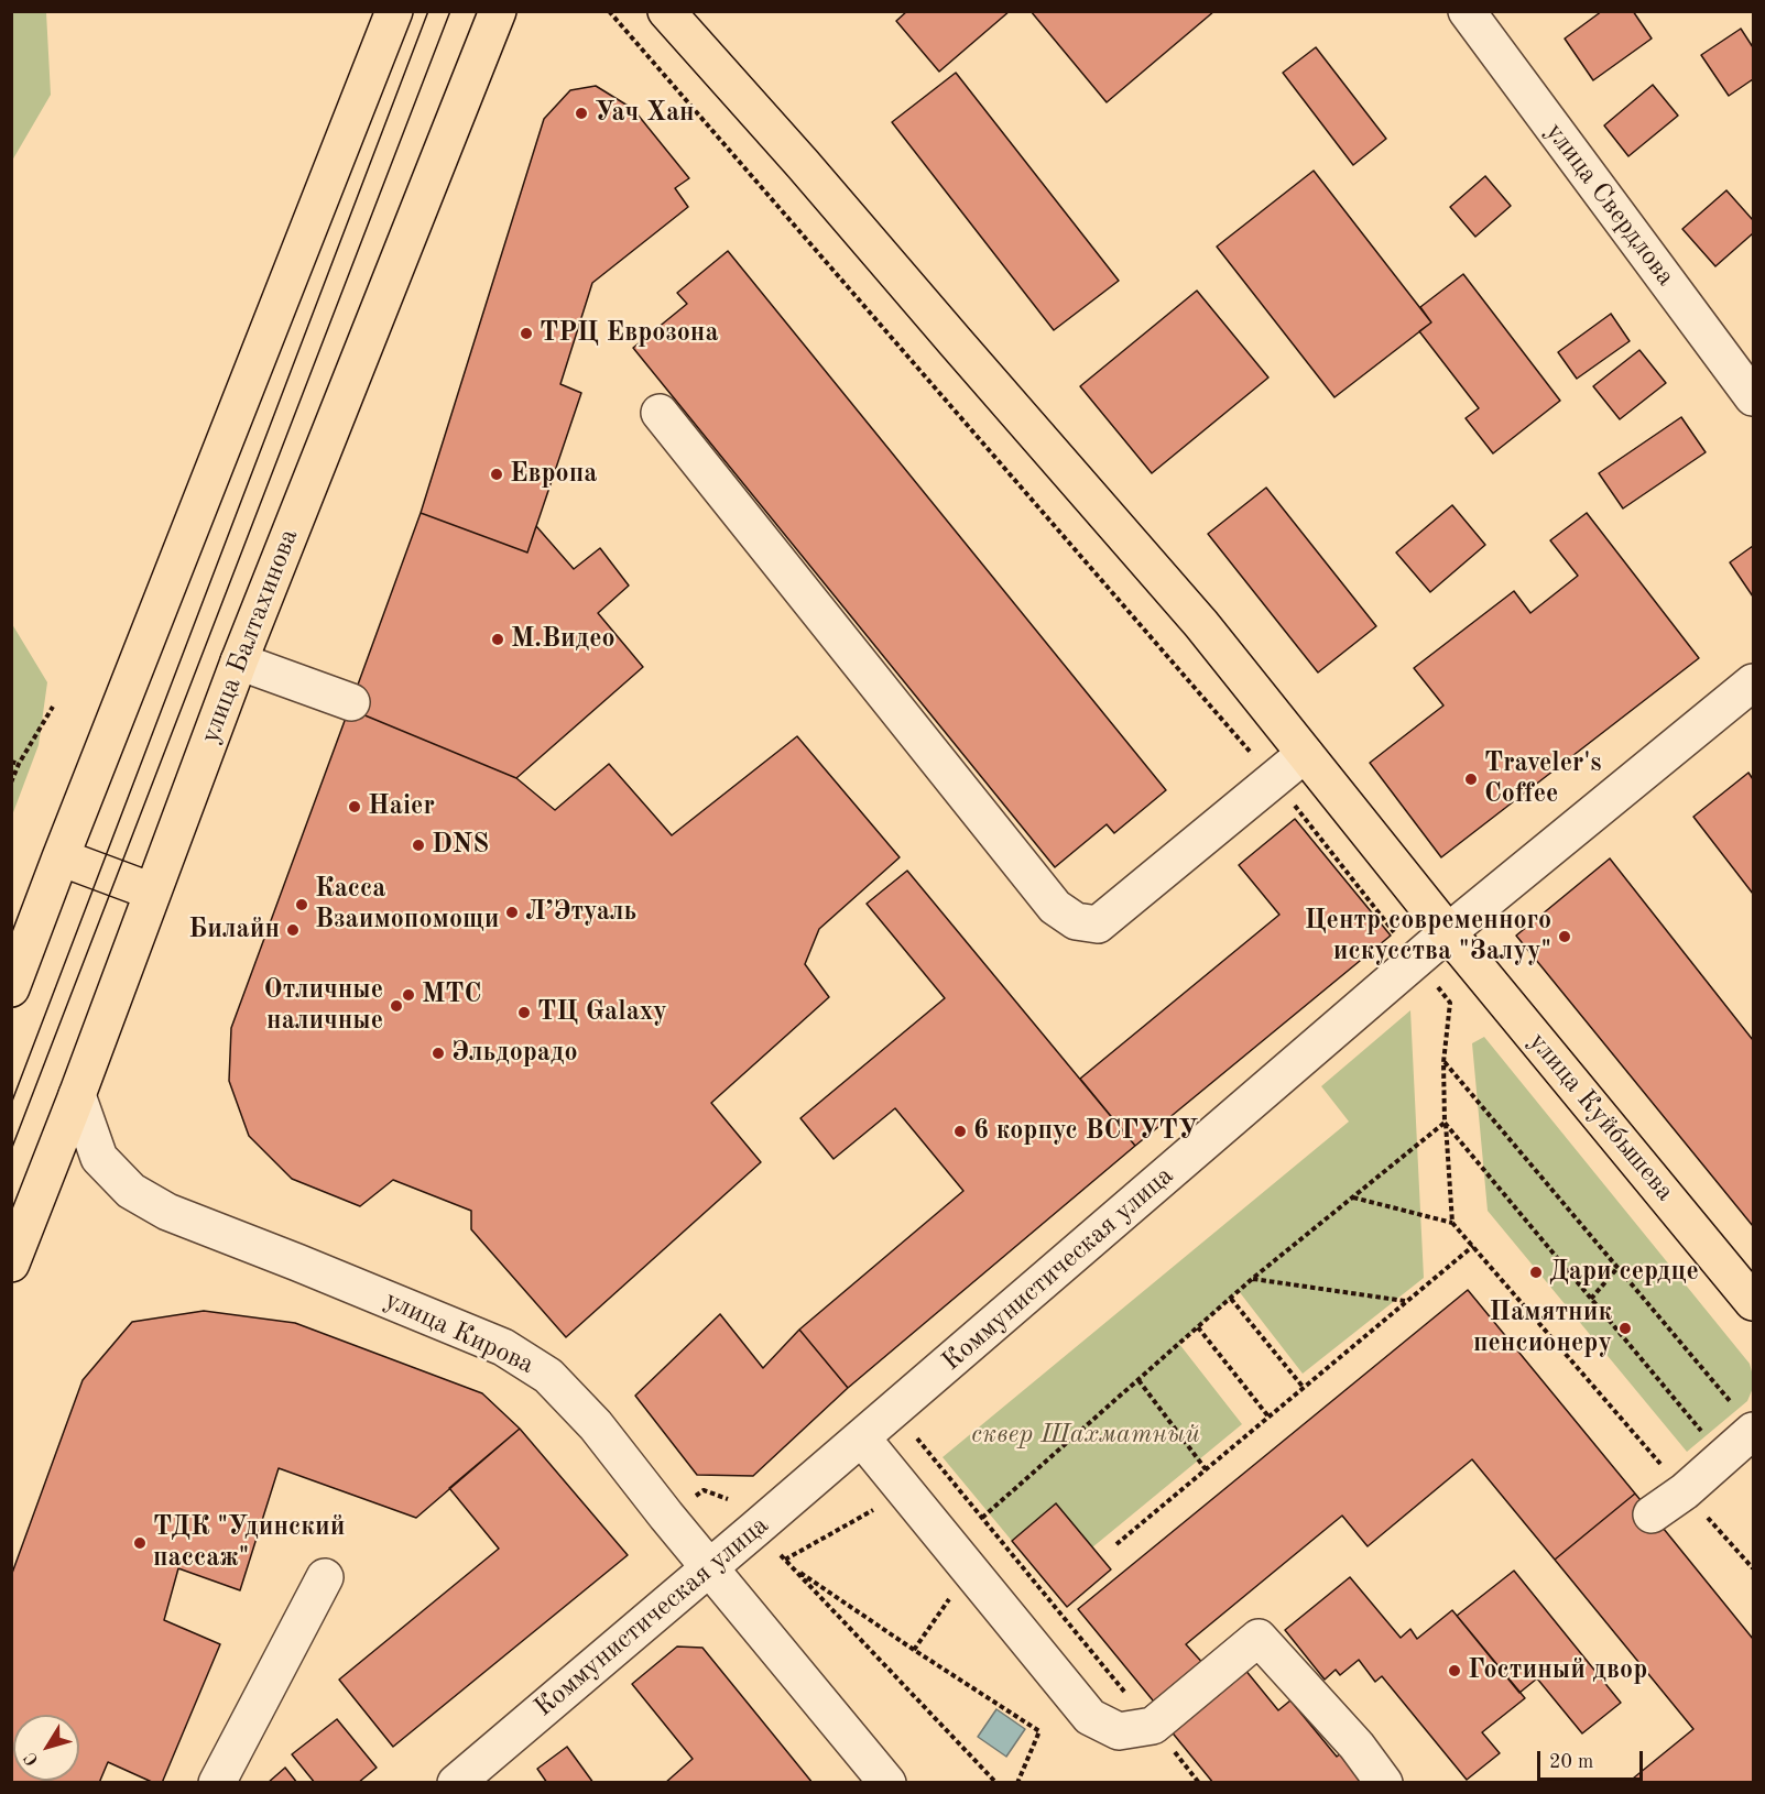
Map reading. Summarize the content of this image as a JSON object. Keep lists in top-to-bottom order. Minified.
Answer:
{"streets":{"main road":["улица Балтахинова","улица Куйбышева"],"street":["улица Свердлова","Коммунистическая улица","улица Кирова"]},"crossings":[["улица Балтахинова","улица Кирова"],["улица Куйбышева","Коммунистическая улица"],["Коммунистическая улица","улица Кирова"]],"parks":["сквер Шахматный"],"places":["Уач Хан","ТРЦ Еврозона","Европа","М.Видео","Traveler's Coffee","Haier","DNS","Касса Взаимопомощи","Л’Этуаль","Билайн","Центр современного искусства \"Залуу\"","МТС","Отличные наличные","ТЦ Galaxy","Эльдорадо","6 корпус ВСГУТУ","Дари сердце","Памятник пенсионеру","ТДК \"Удинский пассаж\"","Гостиный двор"],"scale_bar":"20 m","north":"bottom left"}
